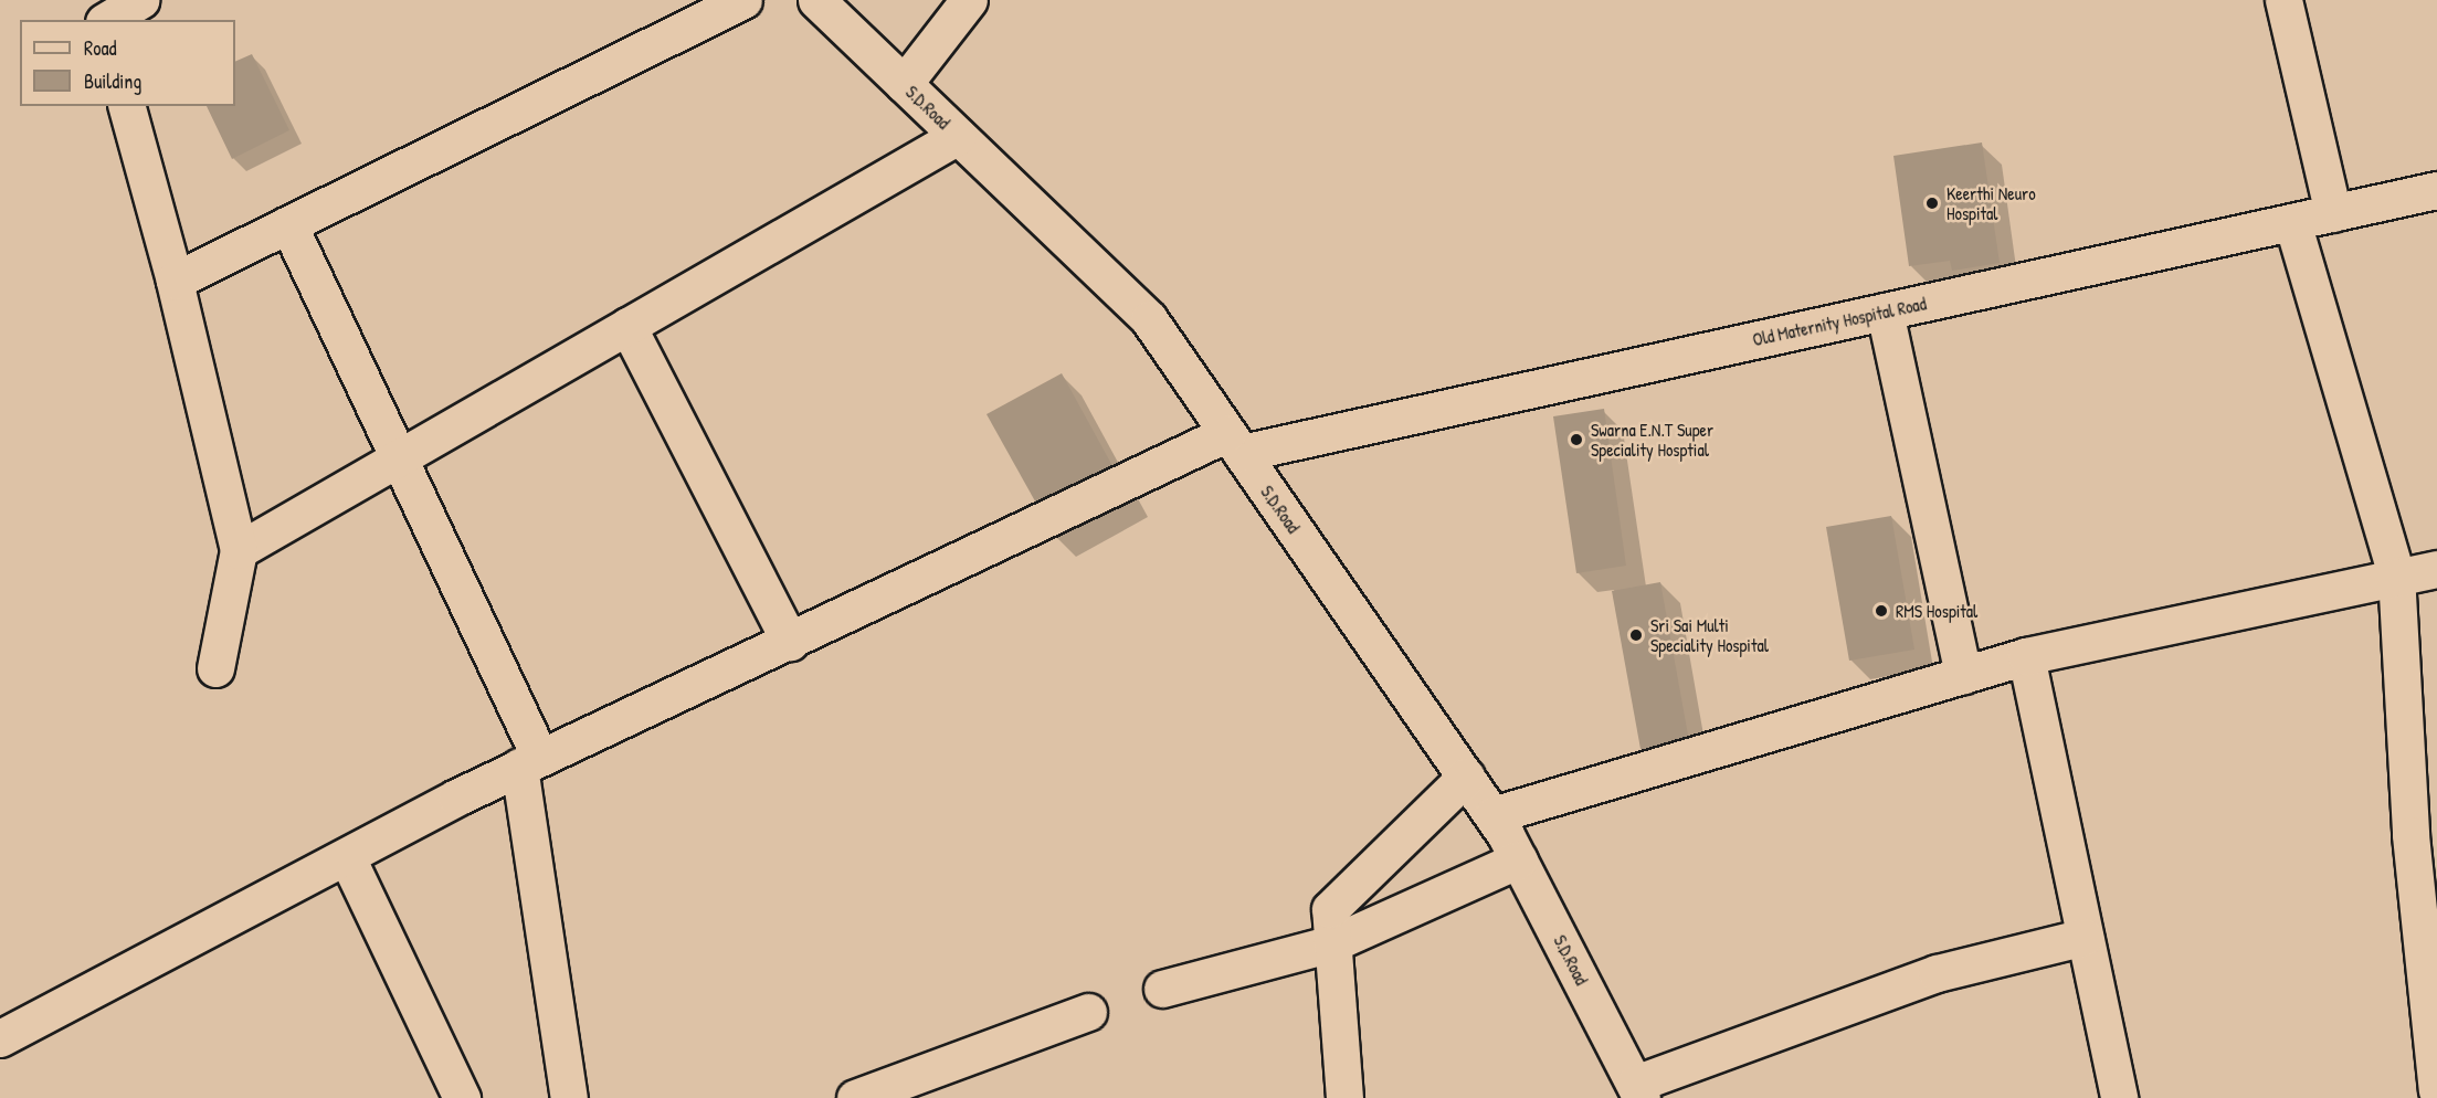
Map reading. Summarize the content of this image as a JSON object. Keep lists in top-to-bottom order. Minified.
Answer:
{"streets":{"street":["S.D.Road","Old Maternity Hospital Road"]},"crossings":[["S.D.Road","Old Maternity Hospital Road"]],"places":["Keerthi Neuro Hospital","Swarna E.N.T Super Speciality Hosptial","RMS Hospital","Sri Sai Multi Speciality Hospital"],"legend":["Road","Building"]}
